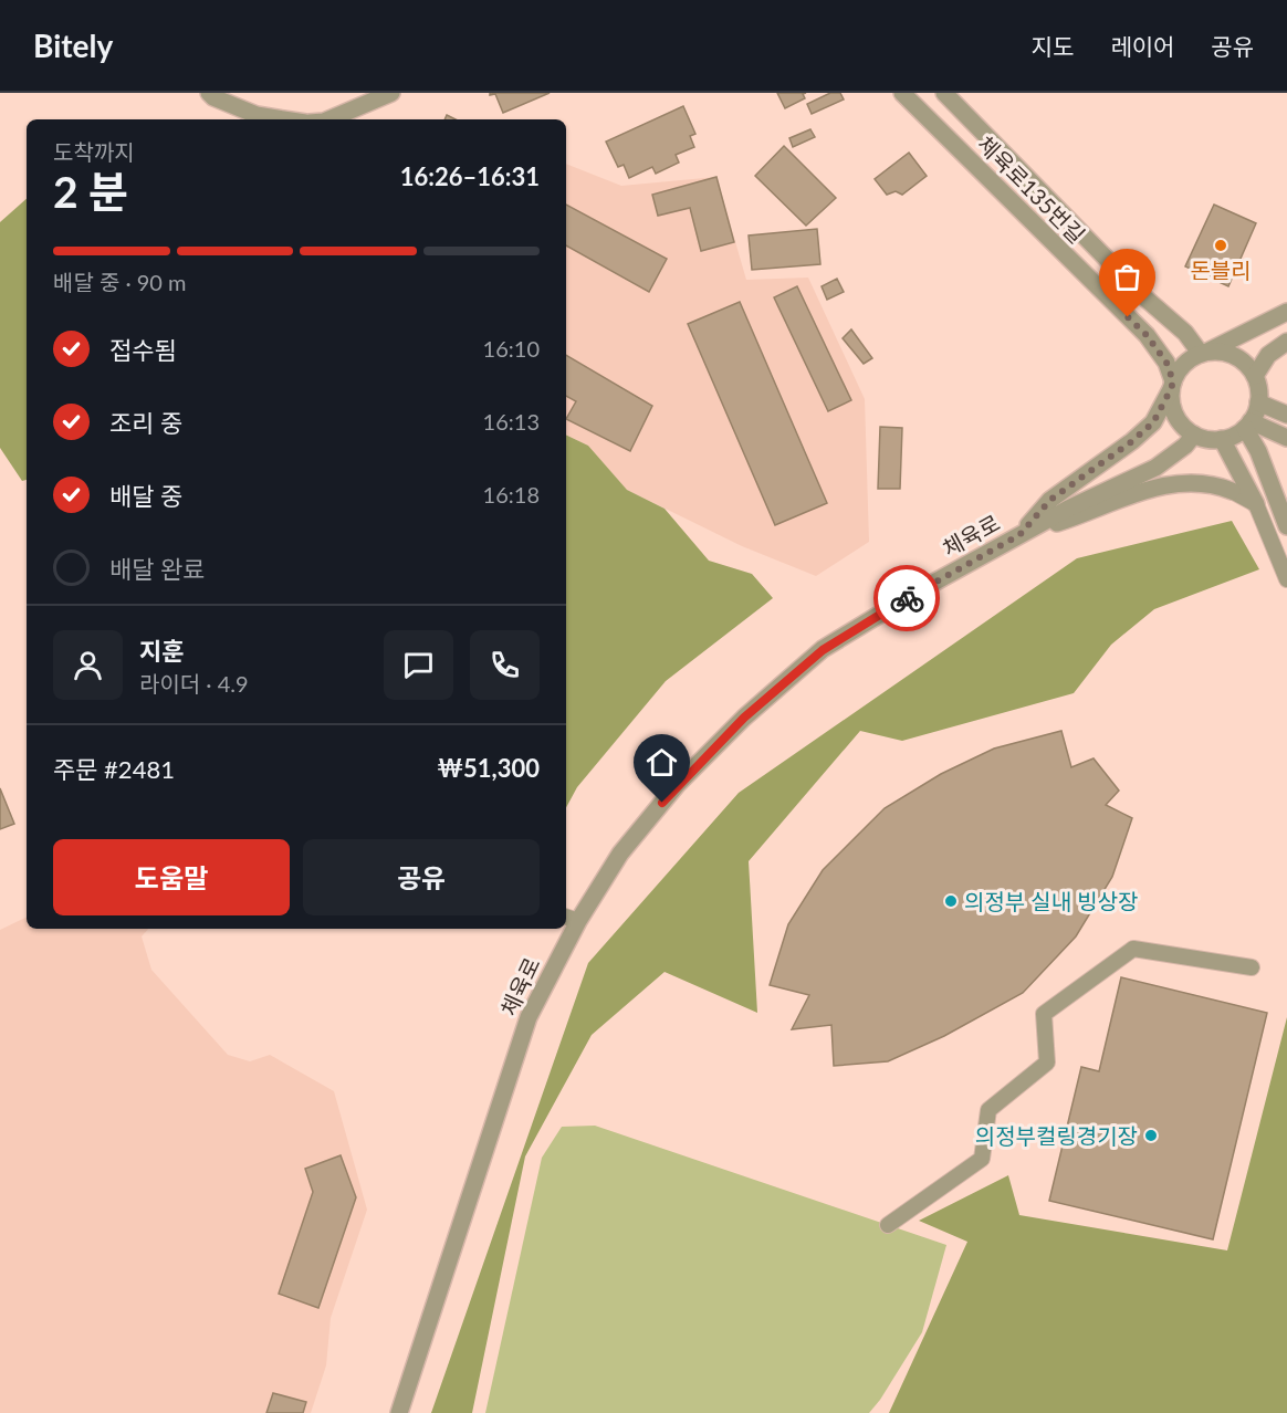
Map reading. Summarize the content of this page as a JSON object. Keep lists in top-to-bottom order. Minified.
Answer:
{"streets":{"street":["체육로135번길","체육로"]},"places":["돈블리","의정부 실내 빙상장","의정부컬링경기장"],"page":{"header":"Bitely","nav":["지도","레이어","공유"],"heading":["2 분","도착까지","16:26–16:31"],"panel":["지훈","라이더 · 4.9","주문 #2481","₩51,300"],"bar":"배달 중 · 90 m","list":[["접수됨","16:10"],["조리 중","16:13"],["배달 중","16:18"],"배달 완료"],"buttons":["도움말","공유"]}}
